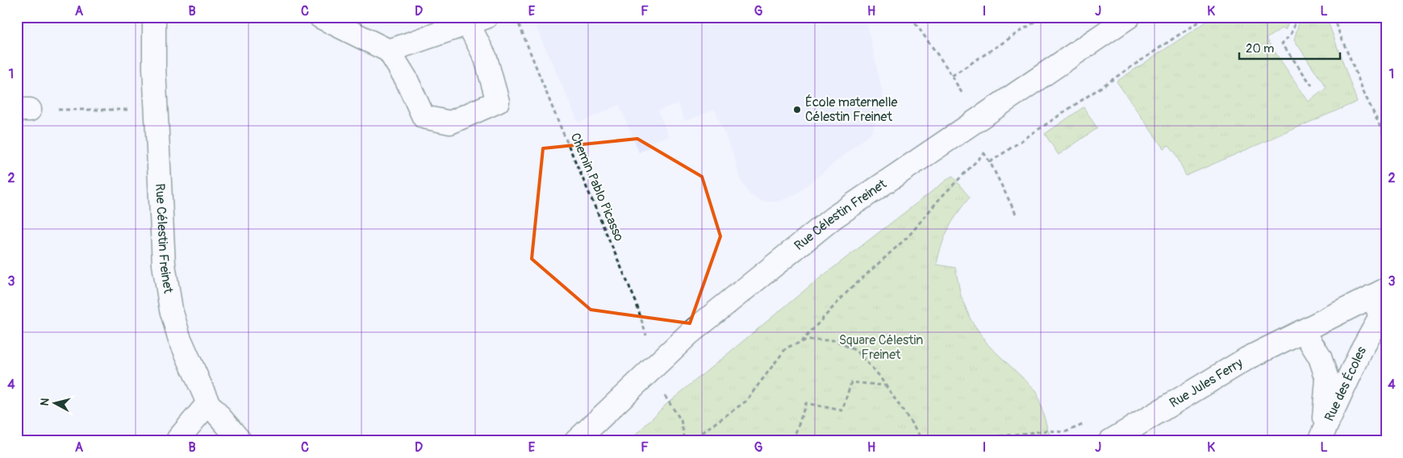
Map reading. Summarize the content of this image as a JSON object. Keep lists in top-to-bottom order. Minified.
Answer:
{"streets":{"street":["Rue Célestin Freinet","Rue Jules Ferry","Rue des Écoles"],"path":["Chemin Pablo Picasso"]},"crossings":[["Chemin Pablo Picasso","Rue Célestin Freinet"],["Rue Jules Ferry","Rue des Écoles"]],"parks":["Square Célestin Freinet"],"places":["École maternelle Célestin Freinet"],"scale_bar":"20 m","north":"left","grid":{"columns":["A","B","C","D","E","F","G","H","I","J","K","L"],"rows":["1","2","3","4"]}}
